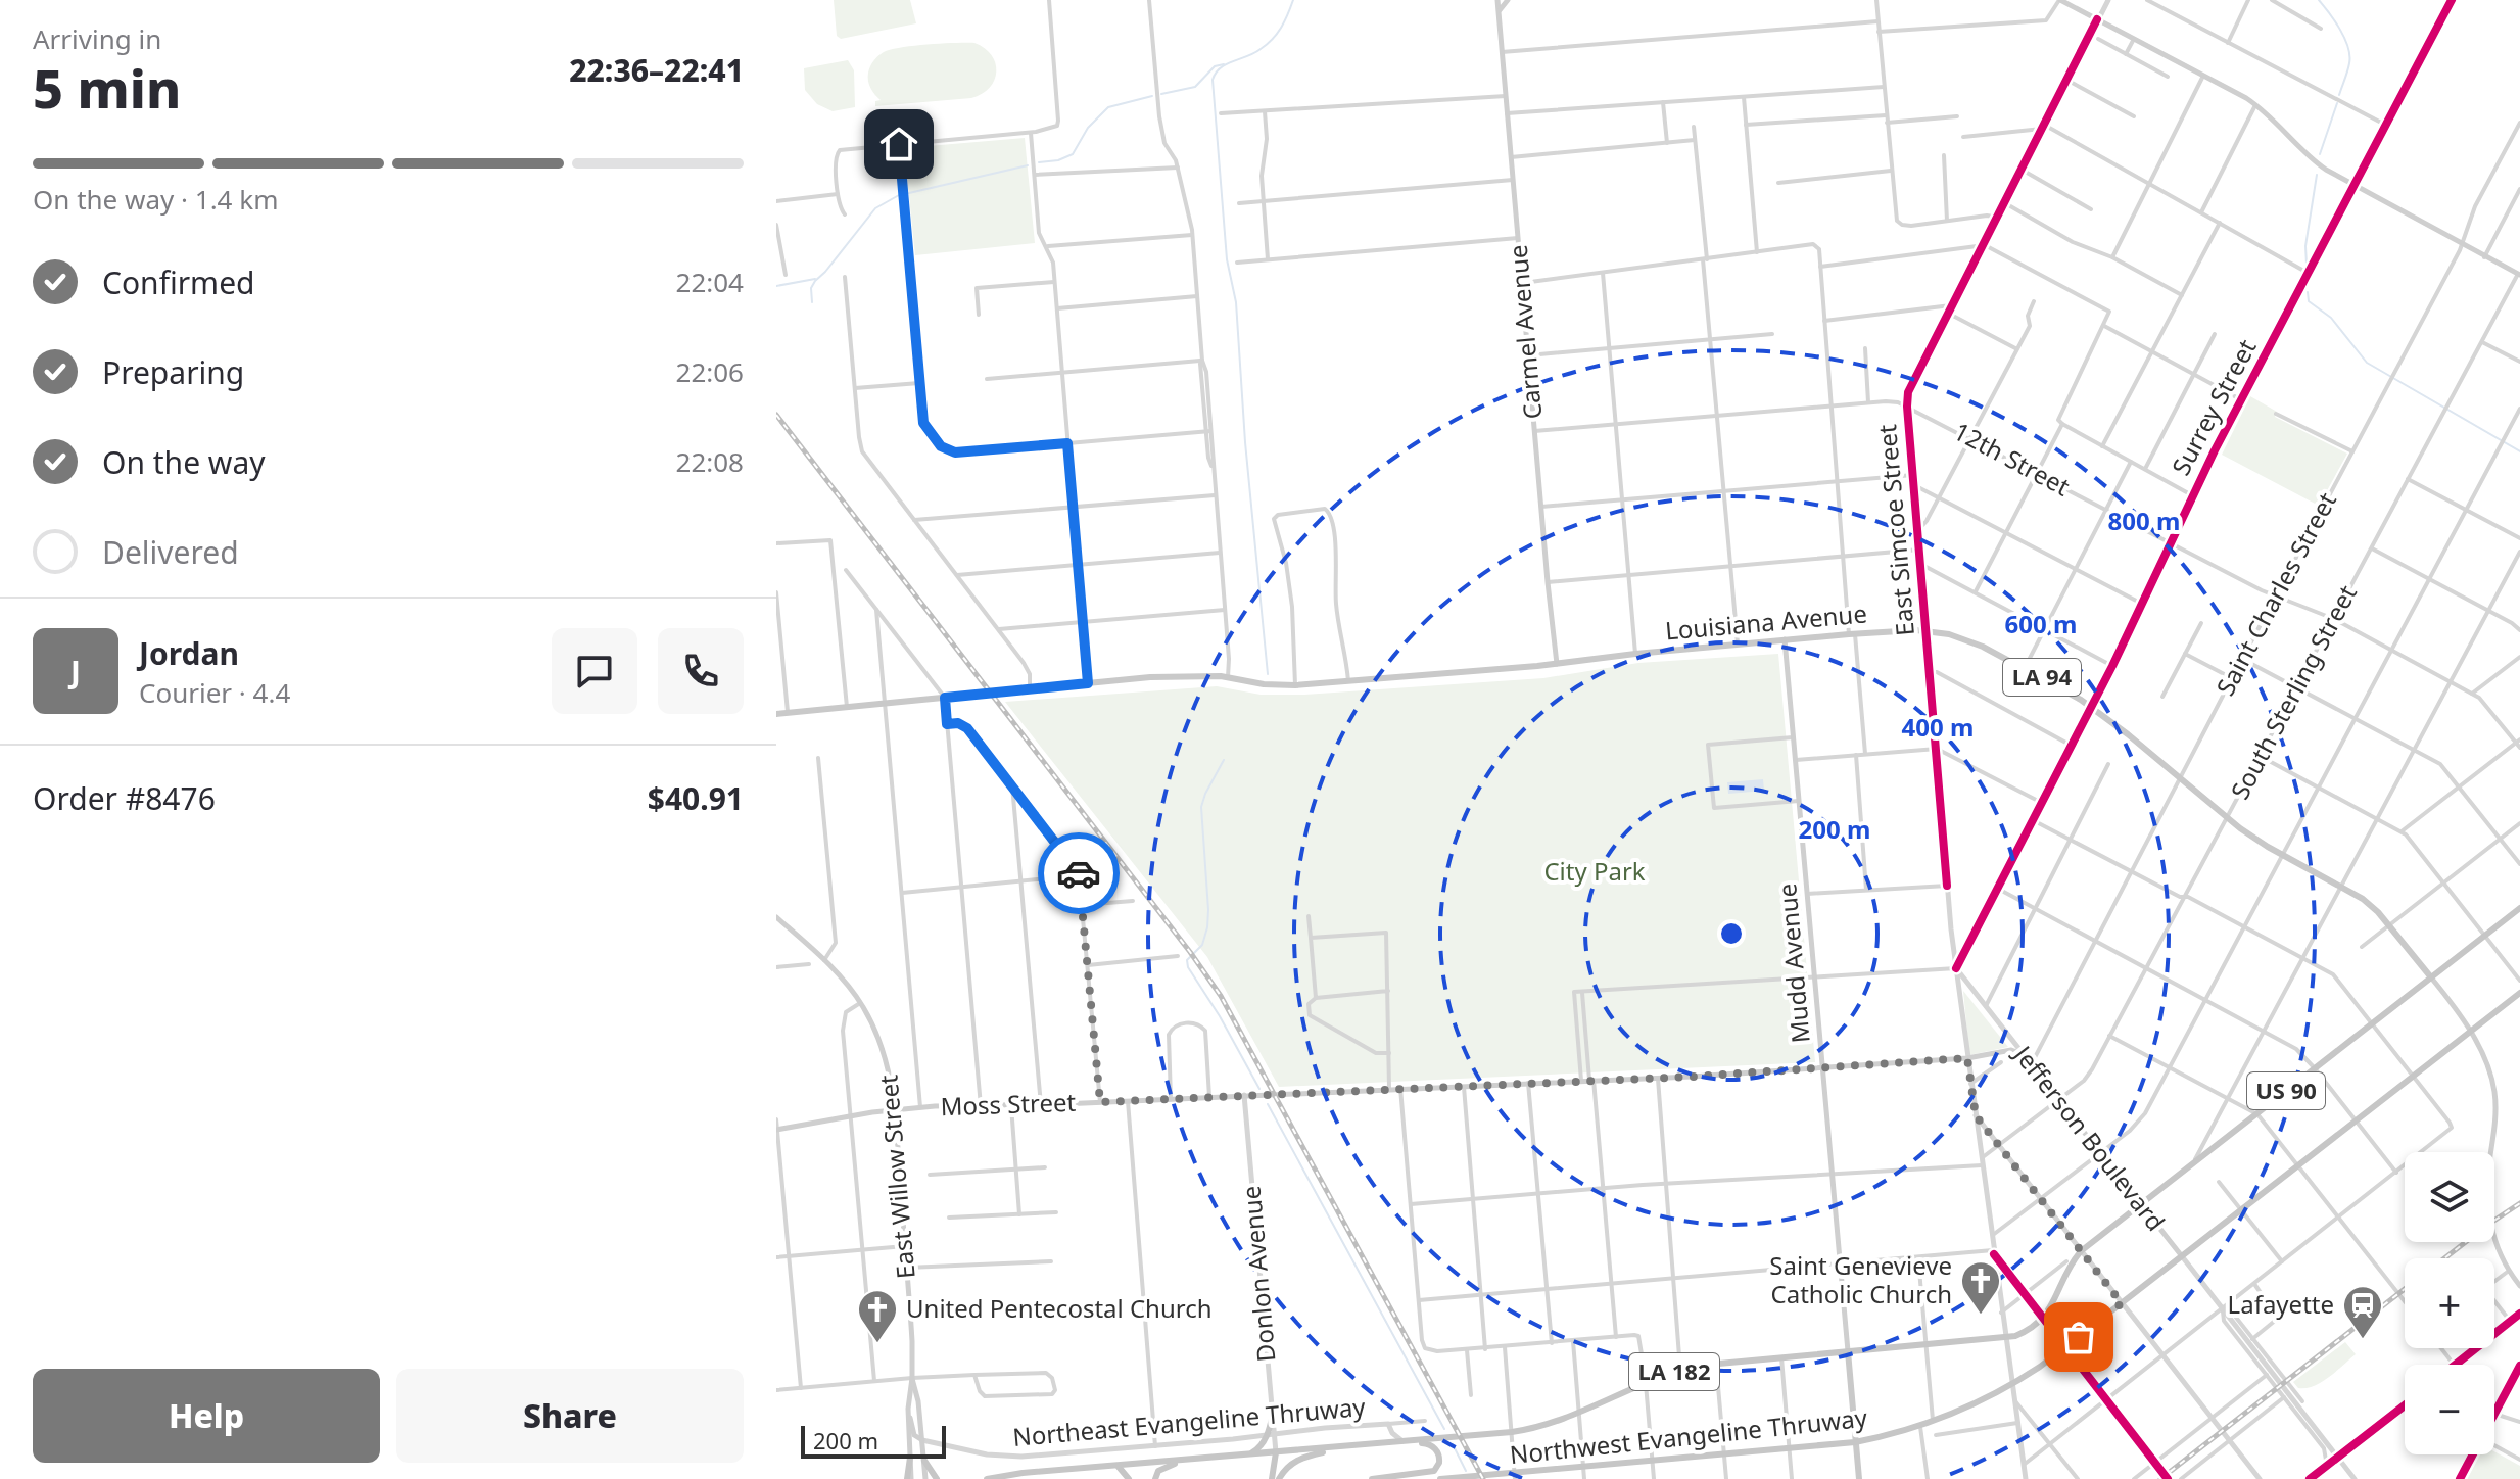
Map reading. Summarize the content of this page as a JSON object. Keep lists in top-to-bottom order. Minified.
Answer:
{"streets":{"highway":["US 90","LA 182","Northeast Evangeline Thruway","Northwest Evangeline Thruway"],"main road":["Carmel Avenue","Louisiana Avenue","LA 94","Mudd Avenue","Moss Street","Jefferson Boulevard","East Willow Street"],"street":["Surrey Street","12th Street","East Simcoe Street","Saint Charles Street","South Sterling Street","Donlon Avenue"]},"crossings":[["Carmel Avenue","12th Street"],["Carmel Avenue","Louisiana Avenue"],["Surrey Street","12th Street"],["Surrey Street","East Simcoe Street"],["Surrey Street","Louisiana Avenue"],["Surrey Street","Jefferson Boulevard"],["12th Street","East Simcoe Street"],["12th Street","Saint Charles Street"],["12th Street","South Sterling Street"],["East Simcoe Street","Louisiana Avenue"],["East Simcoe Street","South Sterling Street"],["East Simcoe Street","Moss Street"],["East Simcoe Street","Jefferson Boulevard"],["East Simcoe Street","Northeast Evangeline Thruway"],["East Simcoe Street","Northwest Evangeline Thruway"],["Saint Charles Street","Louisiana Avenue"],["Saint Charles Street","Jefferson Boulevard"],["Louisiana Avenue","South Sterling Street"],["Louisiana Avenue","Mudd Avenue"],["Louisiana Avenue","US 90"],["South Sterling Street","Jefferson Boulevard"],["Mudd Avenue","Moss Street"],["Mudd Avenue","Northeast Evangeline Thruway"],["Mudd Avenue","Northwest Evangeline Thruway"],["US 90","Jefferson Boulevard"],["US 90","Northeast Evangeline Thruway"],["US 90","Northwest Evangeline Thruway"],["Moss Street","Jefferson Boulevard"],["Moss Street","East Willow Street"],["Moss Street","Donlon Avenue"],["Jefferson Boulevard","Northwest Evangeline Thruway"],["East Willow Street","Northeast Evangeline Thruway"]],"parks":["City Park"],"places":{"church":["Saint Genevieve Catholic Church","United Pentecostal Church"],"station":["Lafayette"]},"scale_bar":"200 m","page":{"heading":["5 min","Arriving in","22:36–22:41"],"panel":["Jordan","Courier · 4.4","Order #8476","$40.91"],"bar":"On the way · 1.4 km","list":[["Confirmed","22:04"],["Preparing","22:06"],["On the way","22:08"],"Delivered"],"round":"J","map_buttons":["+","−"],"buttons":["Help","Share"],"scale":"200 m"},"rings":["800 m","600 m","400 m","200 m"]}
